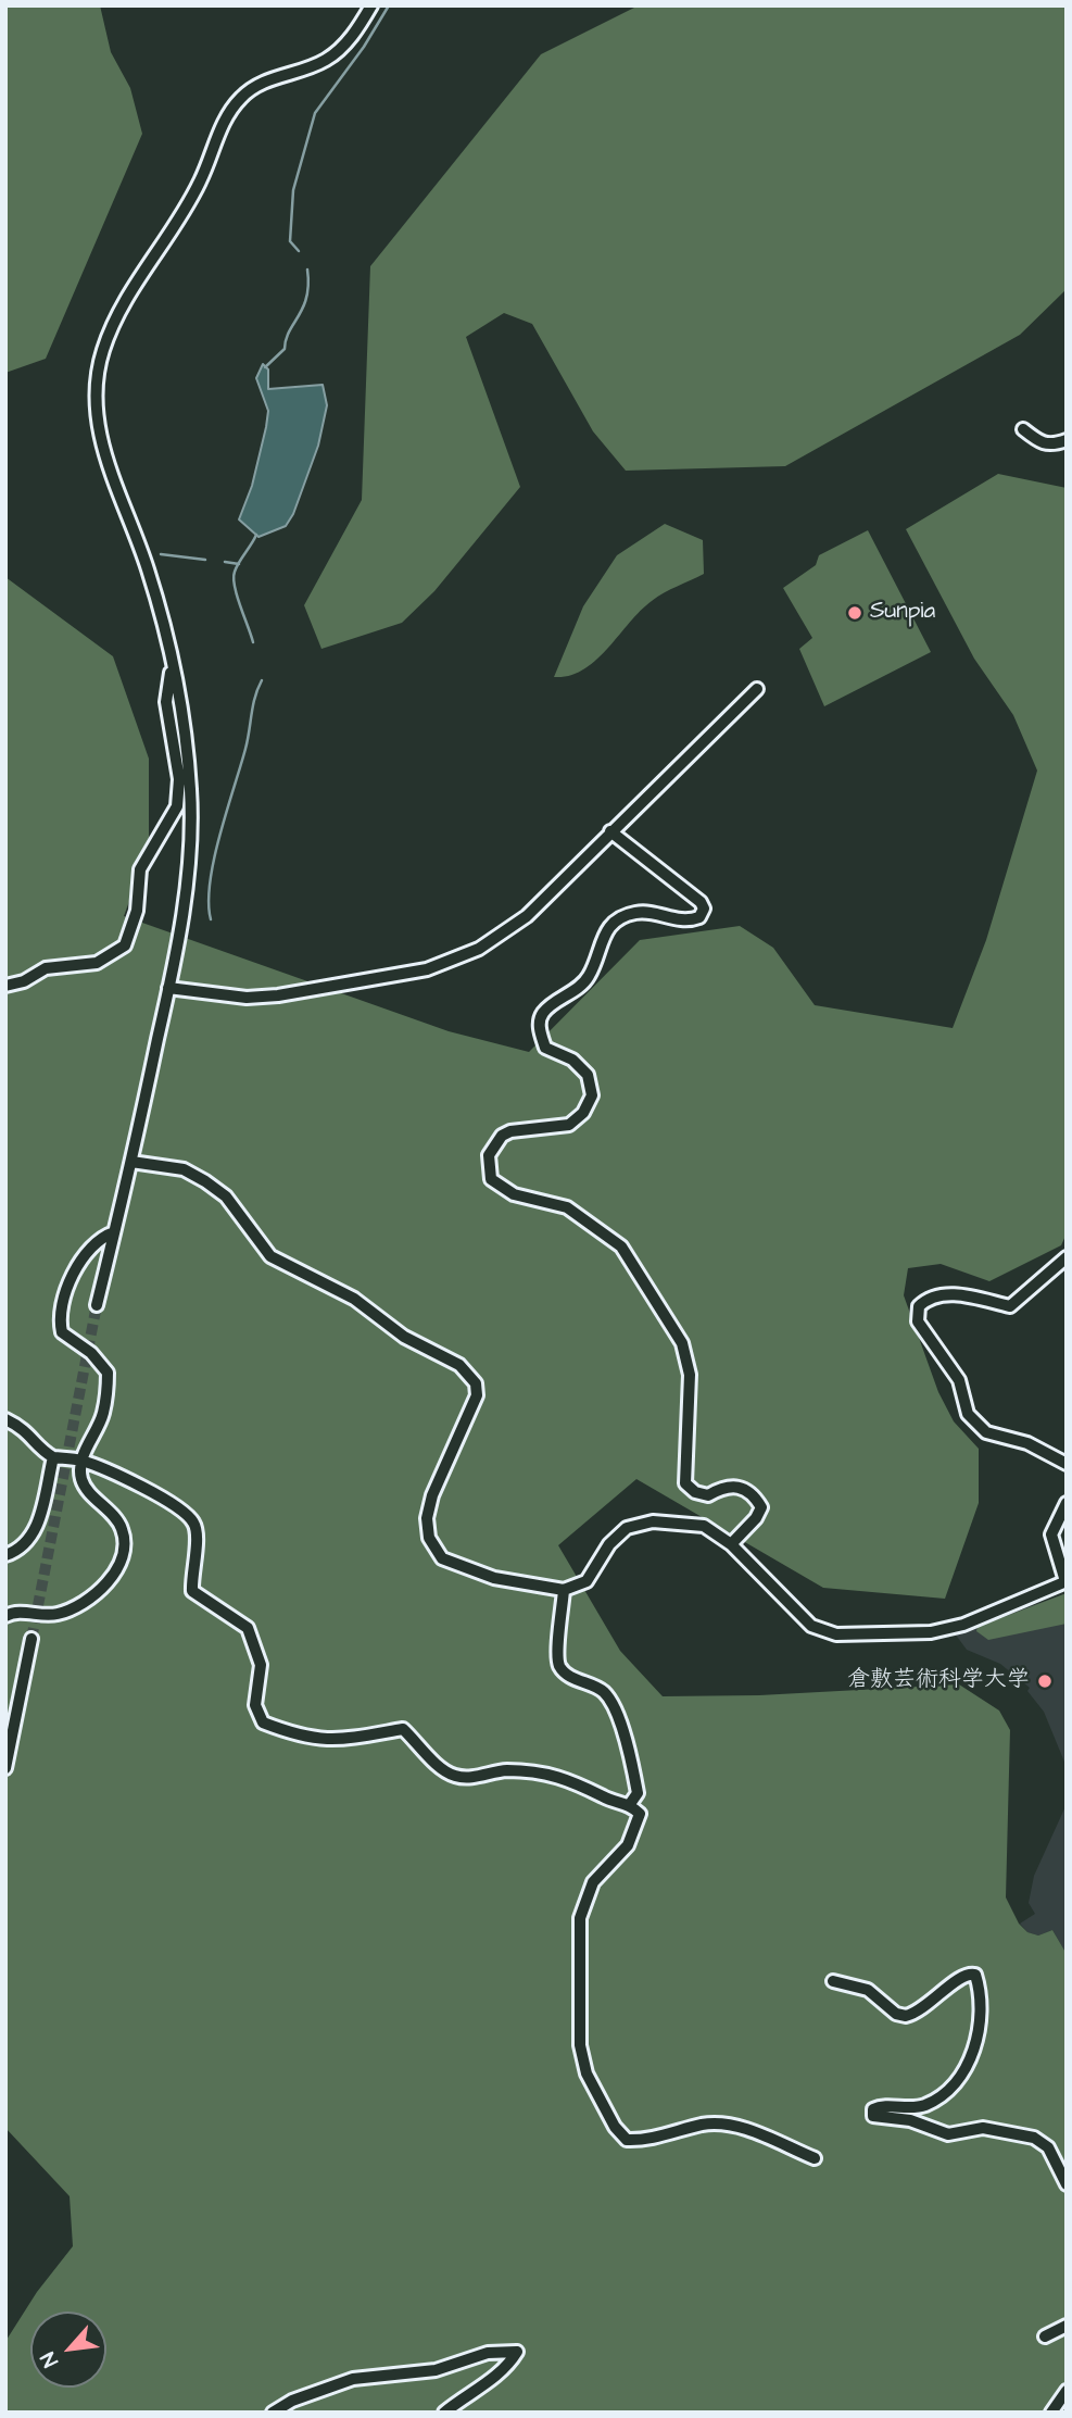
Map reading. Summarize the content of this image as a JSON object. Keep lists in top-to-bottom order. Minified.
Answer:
{"places":["Sunpia","倉敷芸術科学大学"],"north":"bottom left"}
